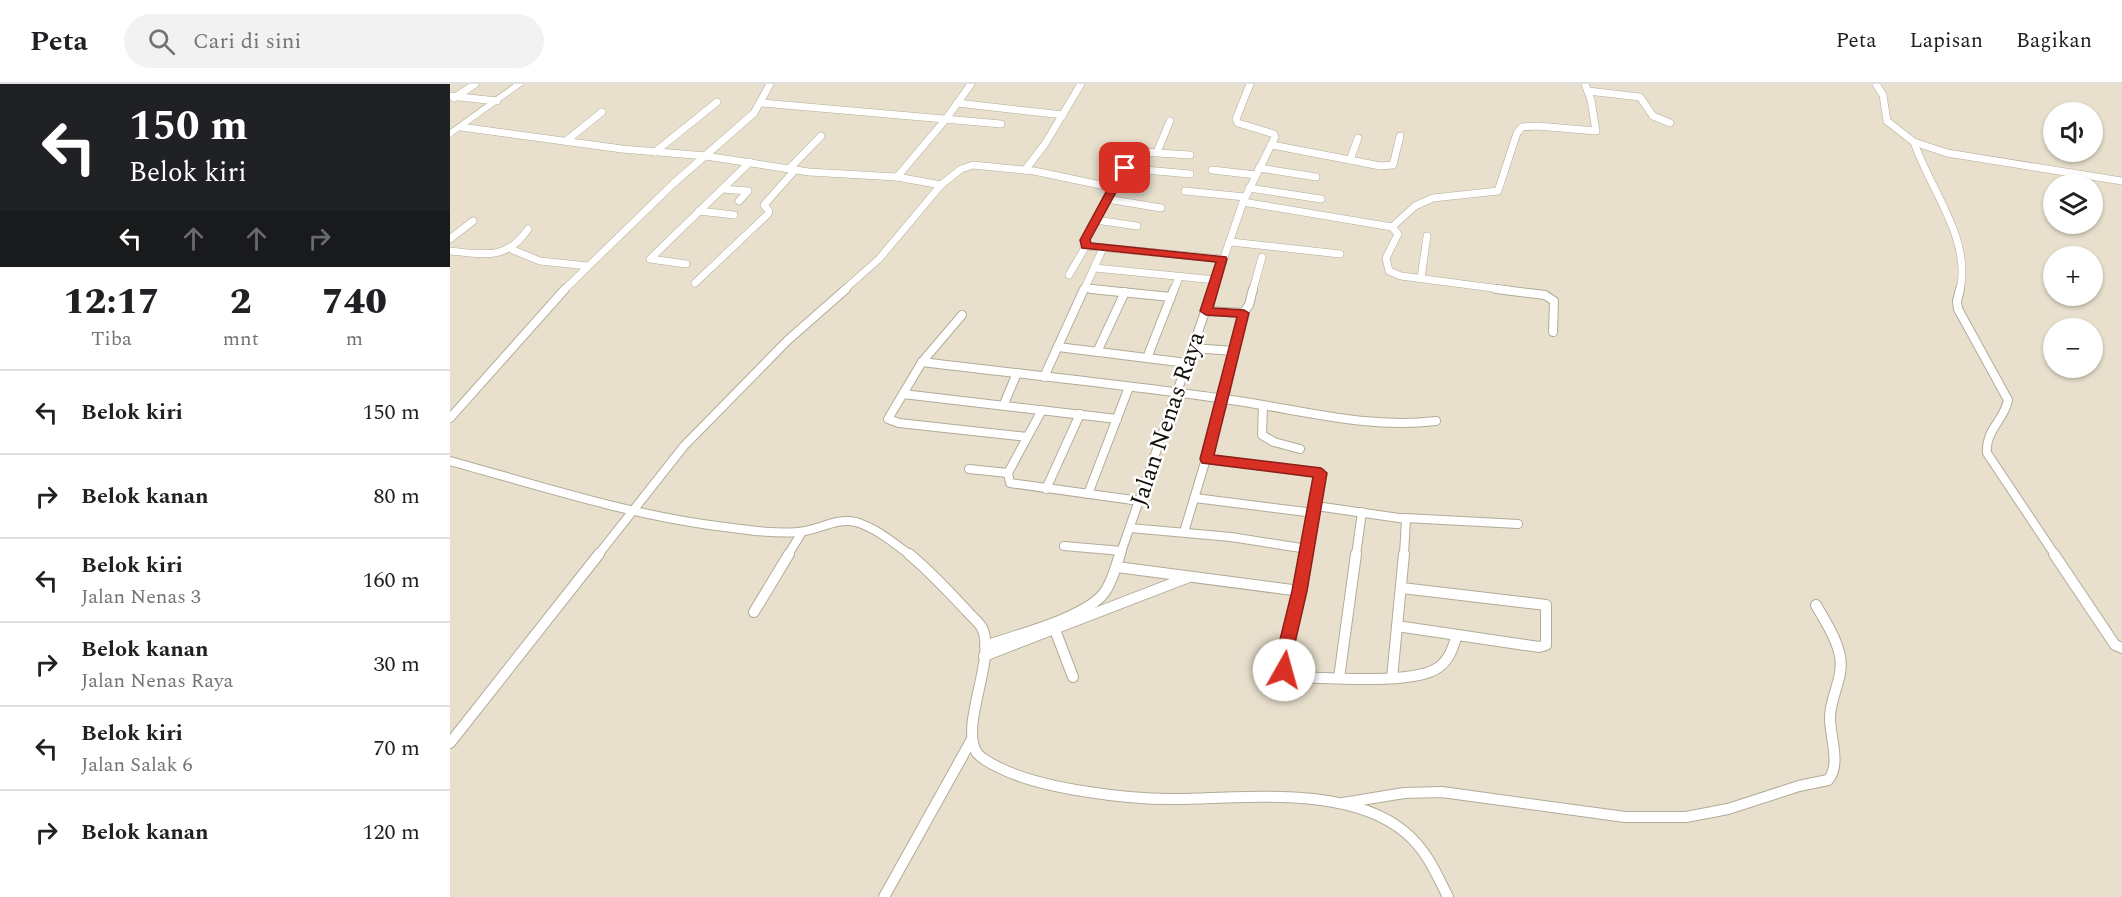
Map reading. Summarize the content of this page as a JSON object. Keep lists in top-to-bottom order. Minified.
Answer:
{"streets":{"street":["Jalan Nenas Raya"]},"page":{"header":"Peta","search":"Cari di sini","nav":["Peta","Lapisan","Bagikan"],"turn":["150 m","Belok kiri"],"map_buttons":["+","−"],"eta":["12:17","Tiba","2","mnt","740","m"],"list":[{"name":"Belok kiri","value":"150 m"},{"name":"Belok kanan","value":"80 m"},{"name":"Belok kiri","note":"Jalan Nenas 3","value":"160 m"},{"name":"Belok kanan","note":"Jalan Nenas Raya","value":"30 m"},{"name":"Belok kiri","note":"Jalan Salak 6","value":"70 m"},{"name":"Belok kanan","value":"120 m"}]}}
